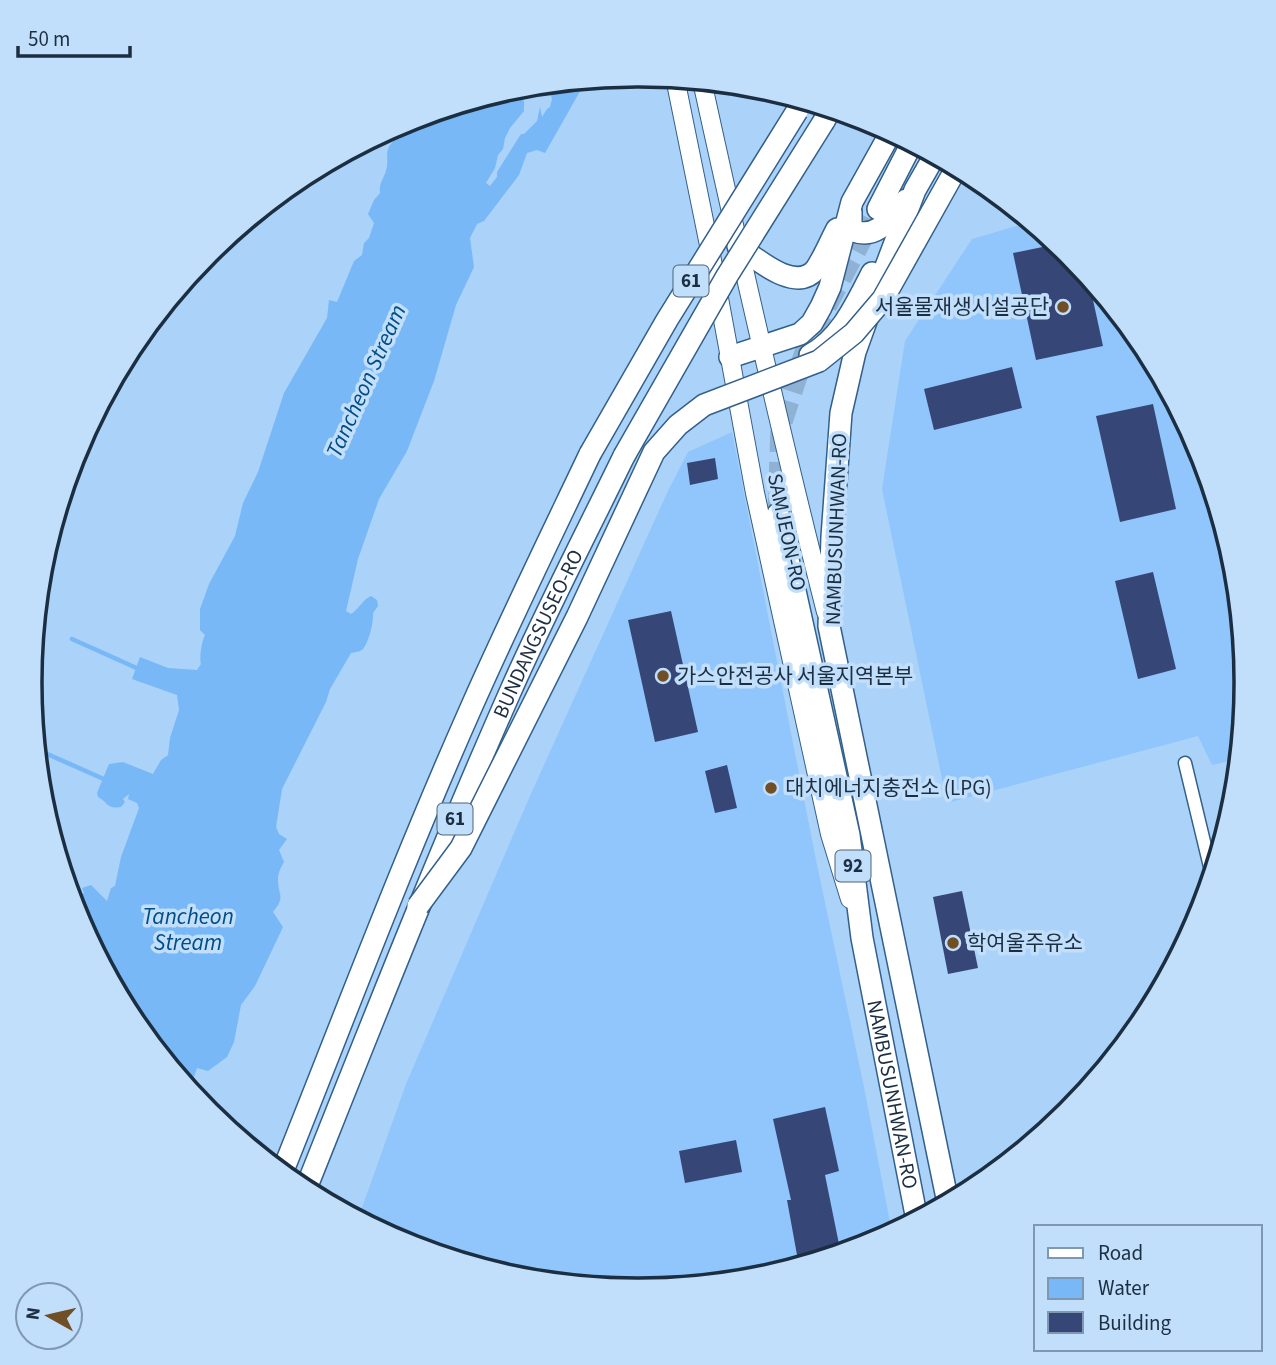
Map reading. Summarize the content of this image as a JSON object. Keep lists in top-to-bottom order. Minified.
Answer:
{"streets":{"main road":["61","NAMBUSUNHWAN-RO","SAMJEON-RO","BUNDANGSUSEO-RO","92"]},"crossings":[["NAMBUSUNHWAN-RO","SAMJEON-RO"]],"water":["Tancheon Stream"],"places":["서울물재생시설공단","가스안전공사 서울지역본부","대치에너지충전소 (LPG)","학여울주유소"],"legend":["Road","Water","Building"],"scale_bar":"50 m","north":"left"}
